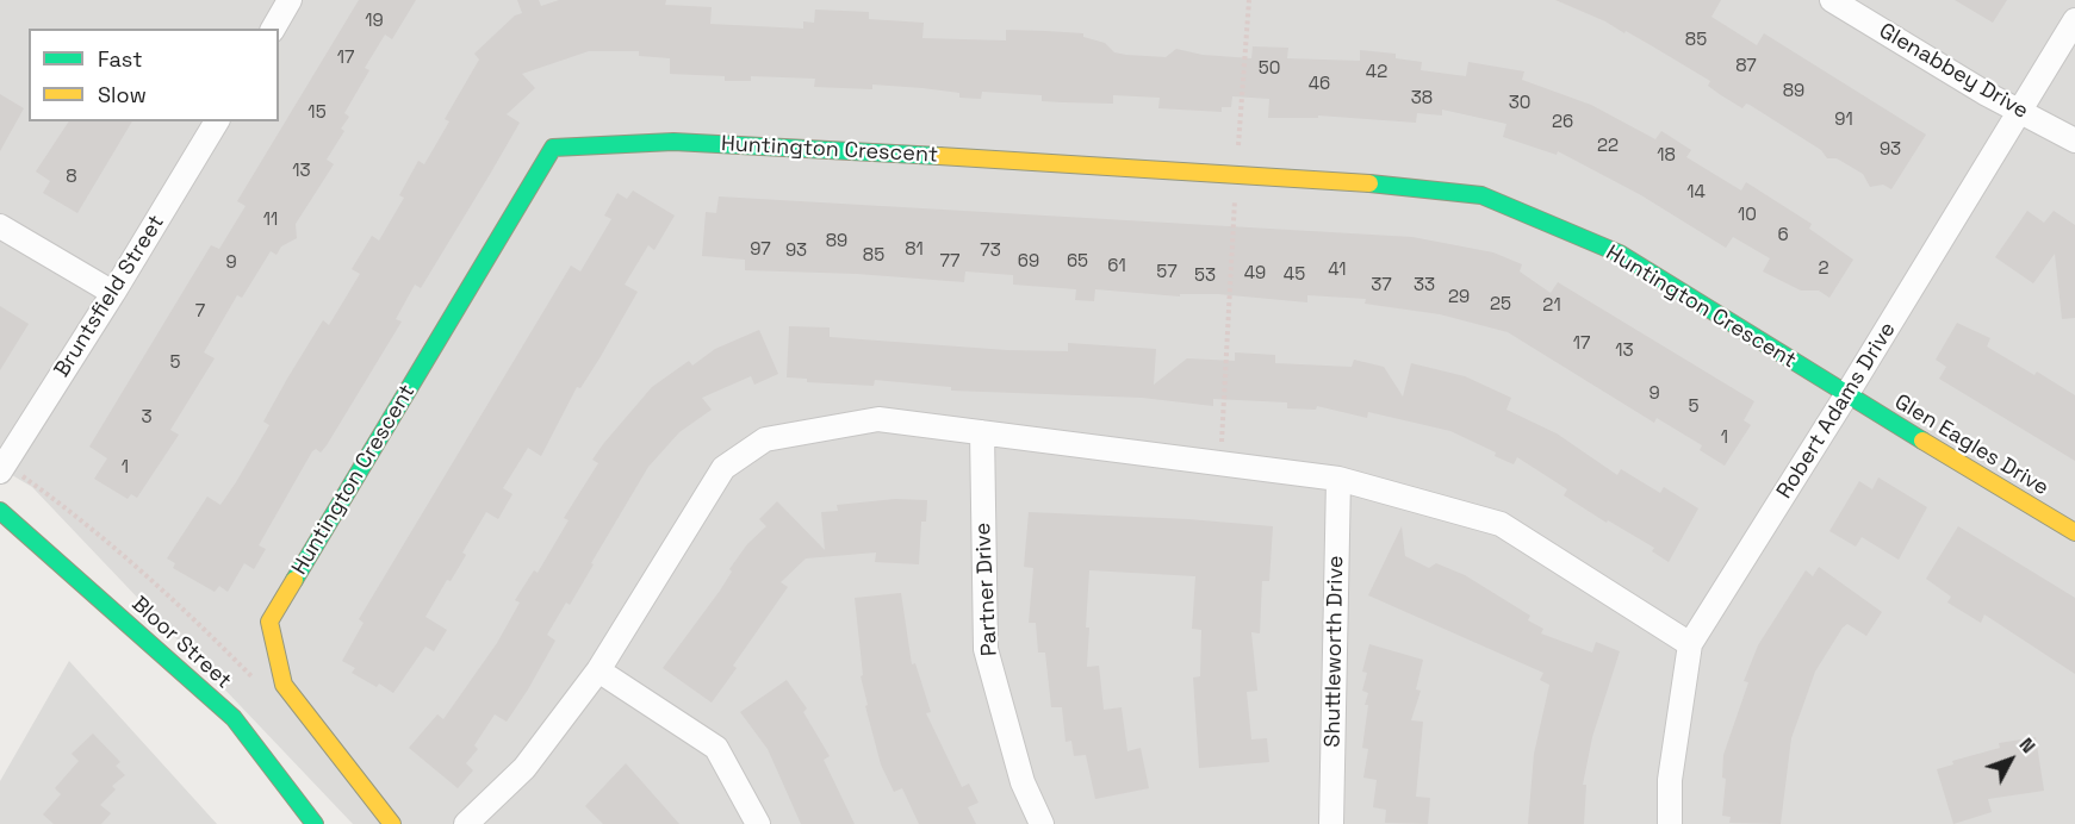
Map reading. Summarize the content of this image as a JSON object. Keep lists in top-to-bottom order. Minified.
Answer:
{"streets":{"street":["Glenabbey Drive","Huntington Crescent","Bruntsfield Street","Robert Adams Drive","Glen Eagles Drive","Partner Drive","Bloor Street","Shuttleworth Drive"]},"crossings":[["Glenabbey Drive","Robert Adams Drive"],["Huntington Crescent","Robert Adams Drive"],["Huntington Crescent","Glen Eagles Drive"],["Robert Adams Drive","Glen Eagles Drive"]],"house_numbers":["19","85","17","87","50","42","46","89","38","30","15","91","26","22","93","18","13","8","14","10","11","6","89","97","81","93","73","85","77","69","65","9","61","2","41","57","49","45","53","37","33","29","25","21","7","17","13","5","9","5","3","1","1"],"legend":["Fast","Slow"],"north":"top right"}
